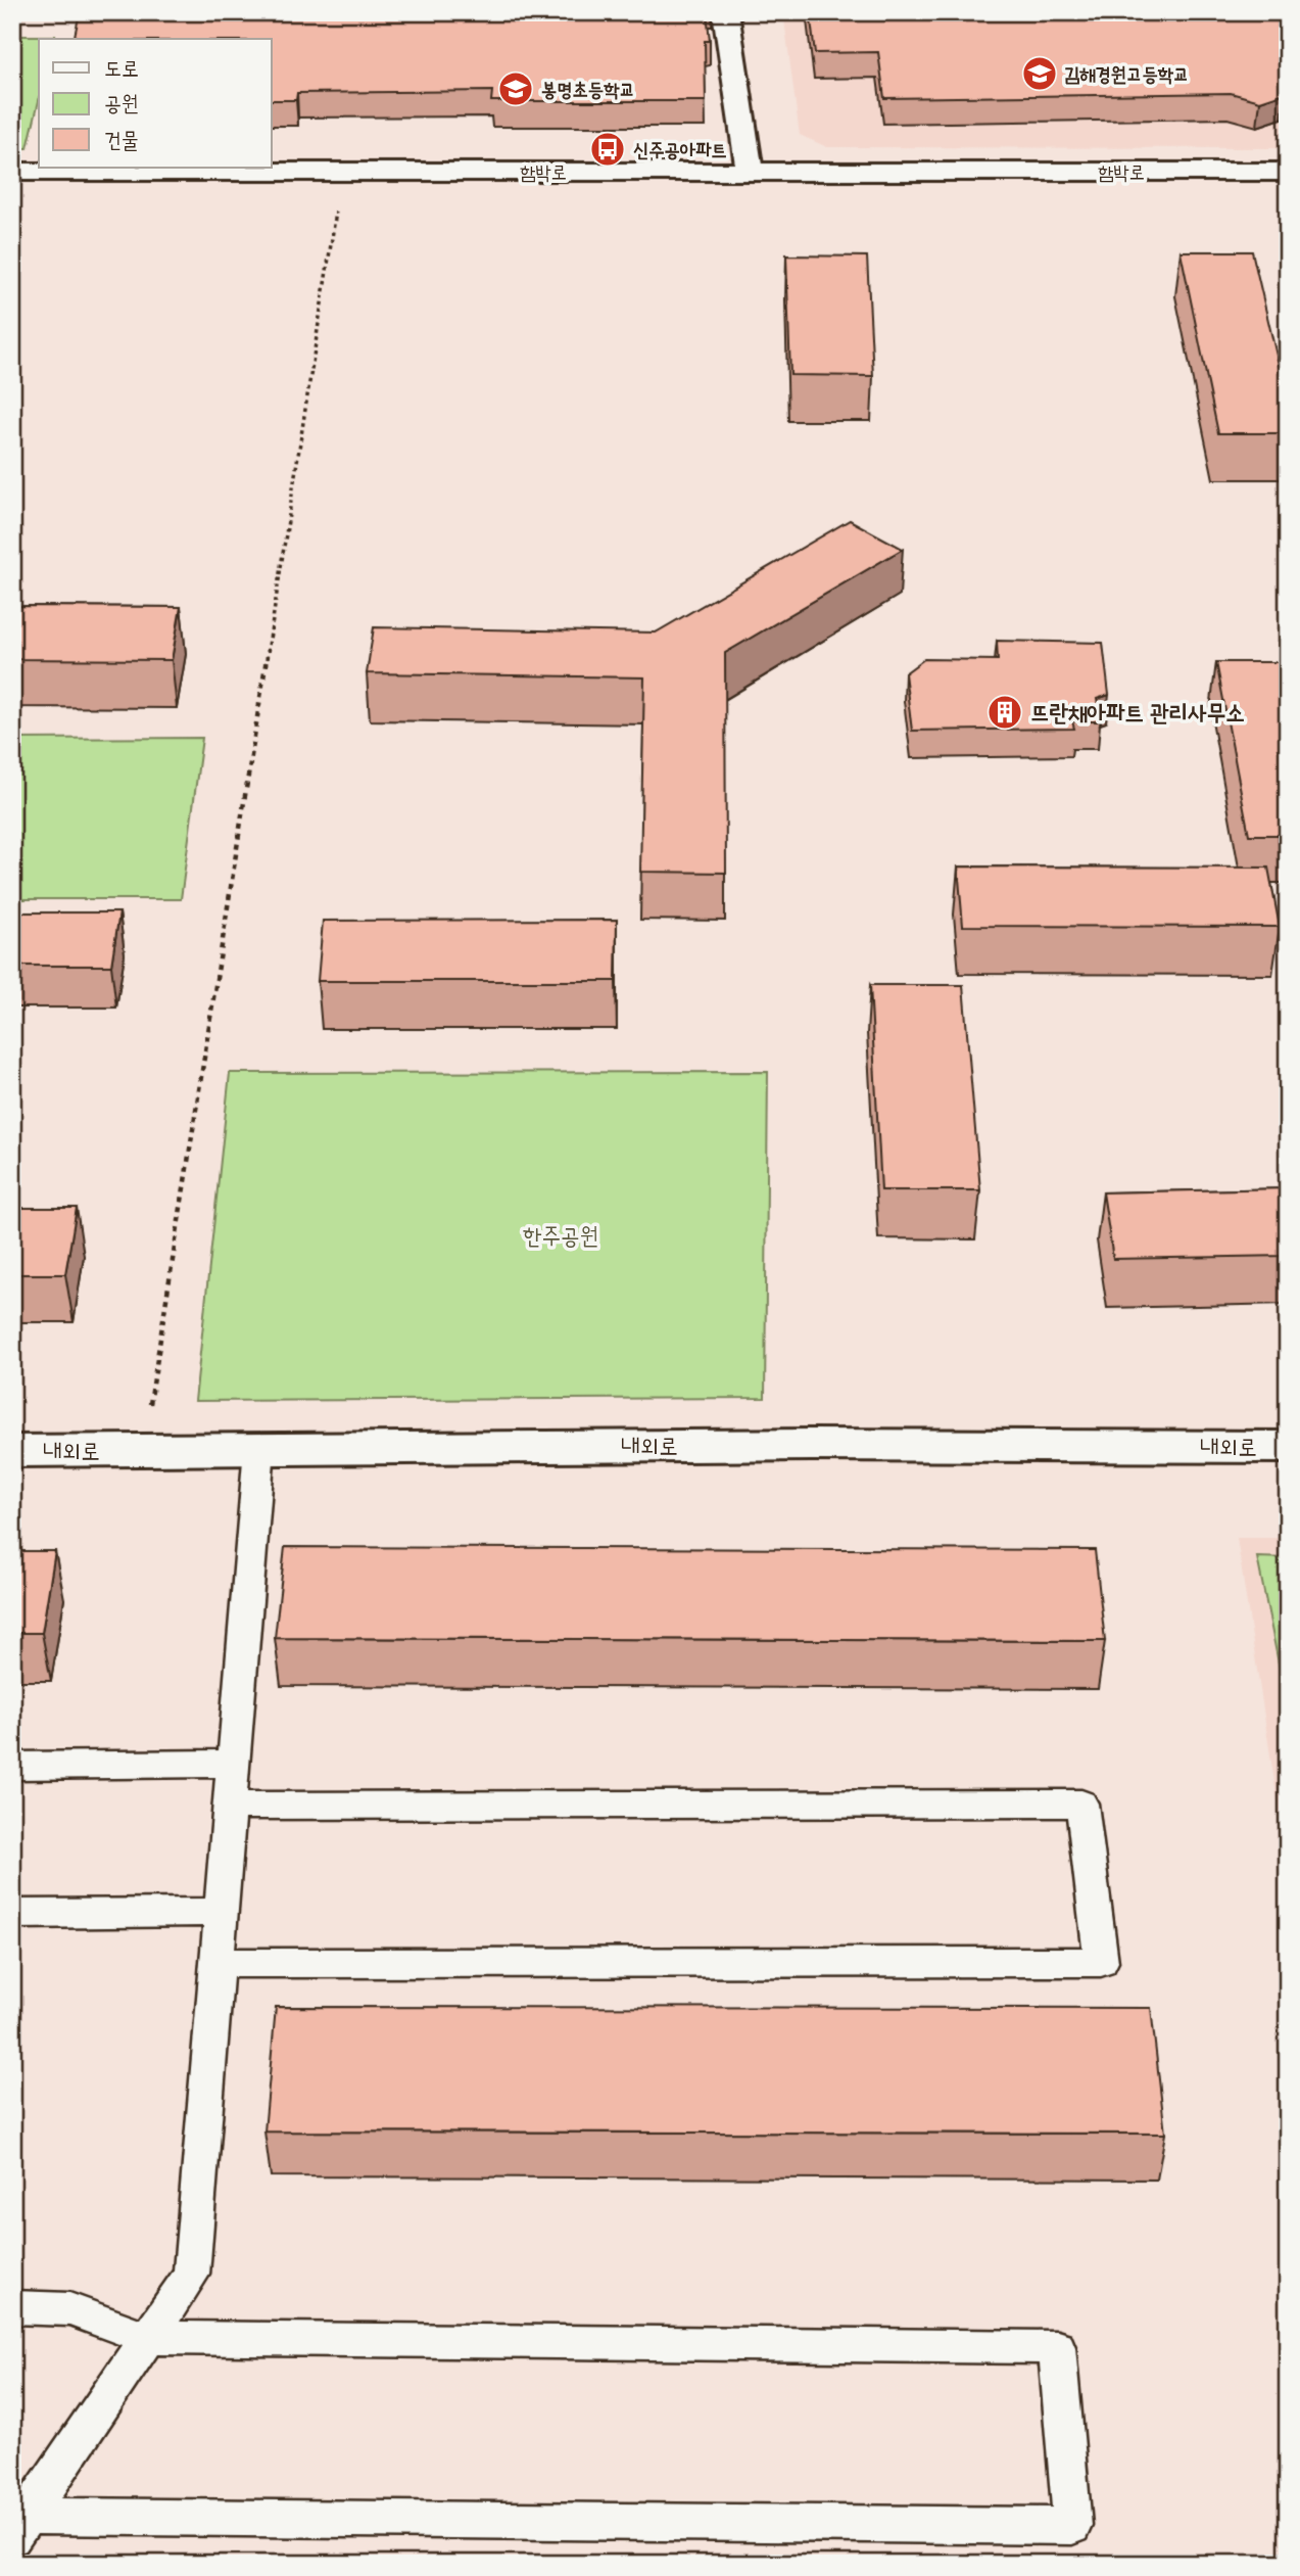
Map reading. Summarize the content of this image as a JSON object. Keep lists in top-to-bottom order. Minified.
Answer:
{"streets":{"street":["함박로","내외로"]},"parks":["한주공원"],"places":{"school or university":["김해경원고등학교","봉명초등학교"],"bus stop":["신주공아파트"],"building":["뜨란채아파트 관리사무소"]},"legend":["도로","공원","건물"]}
